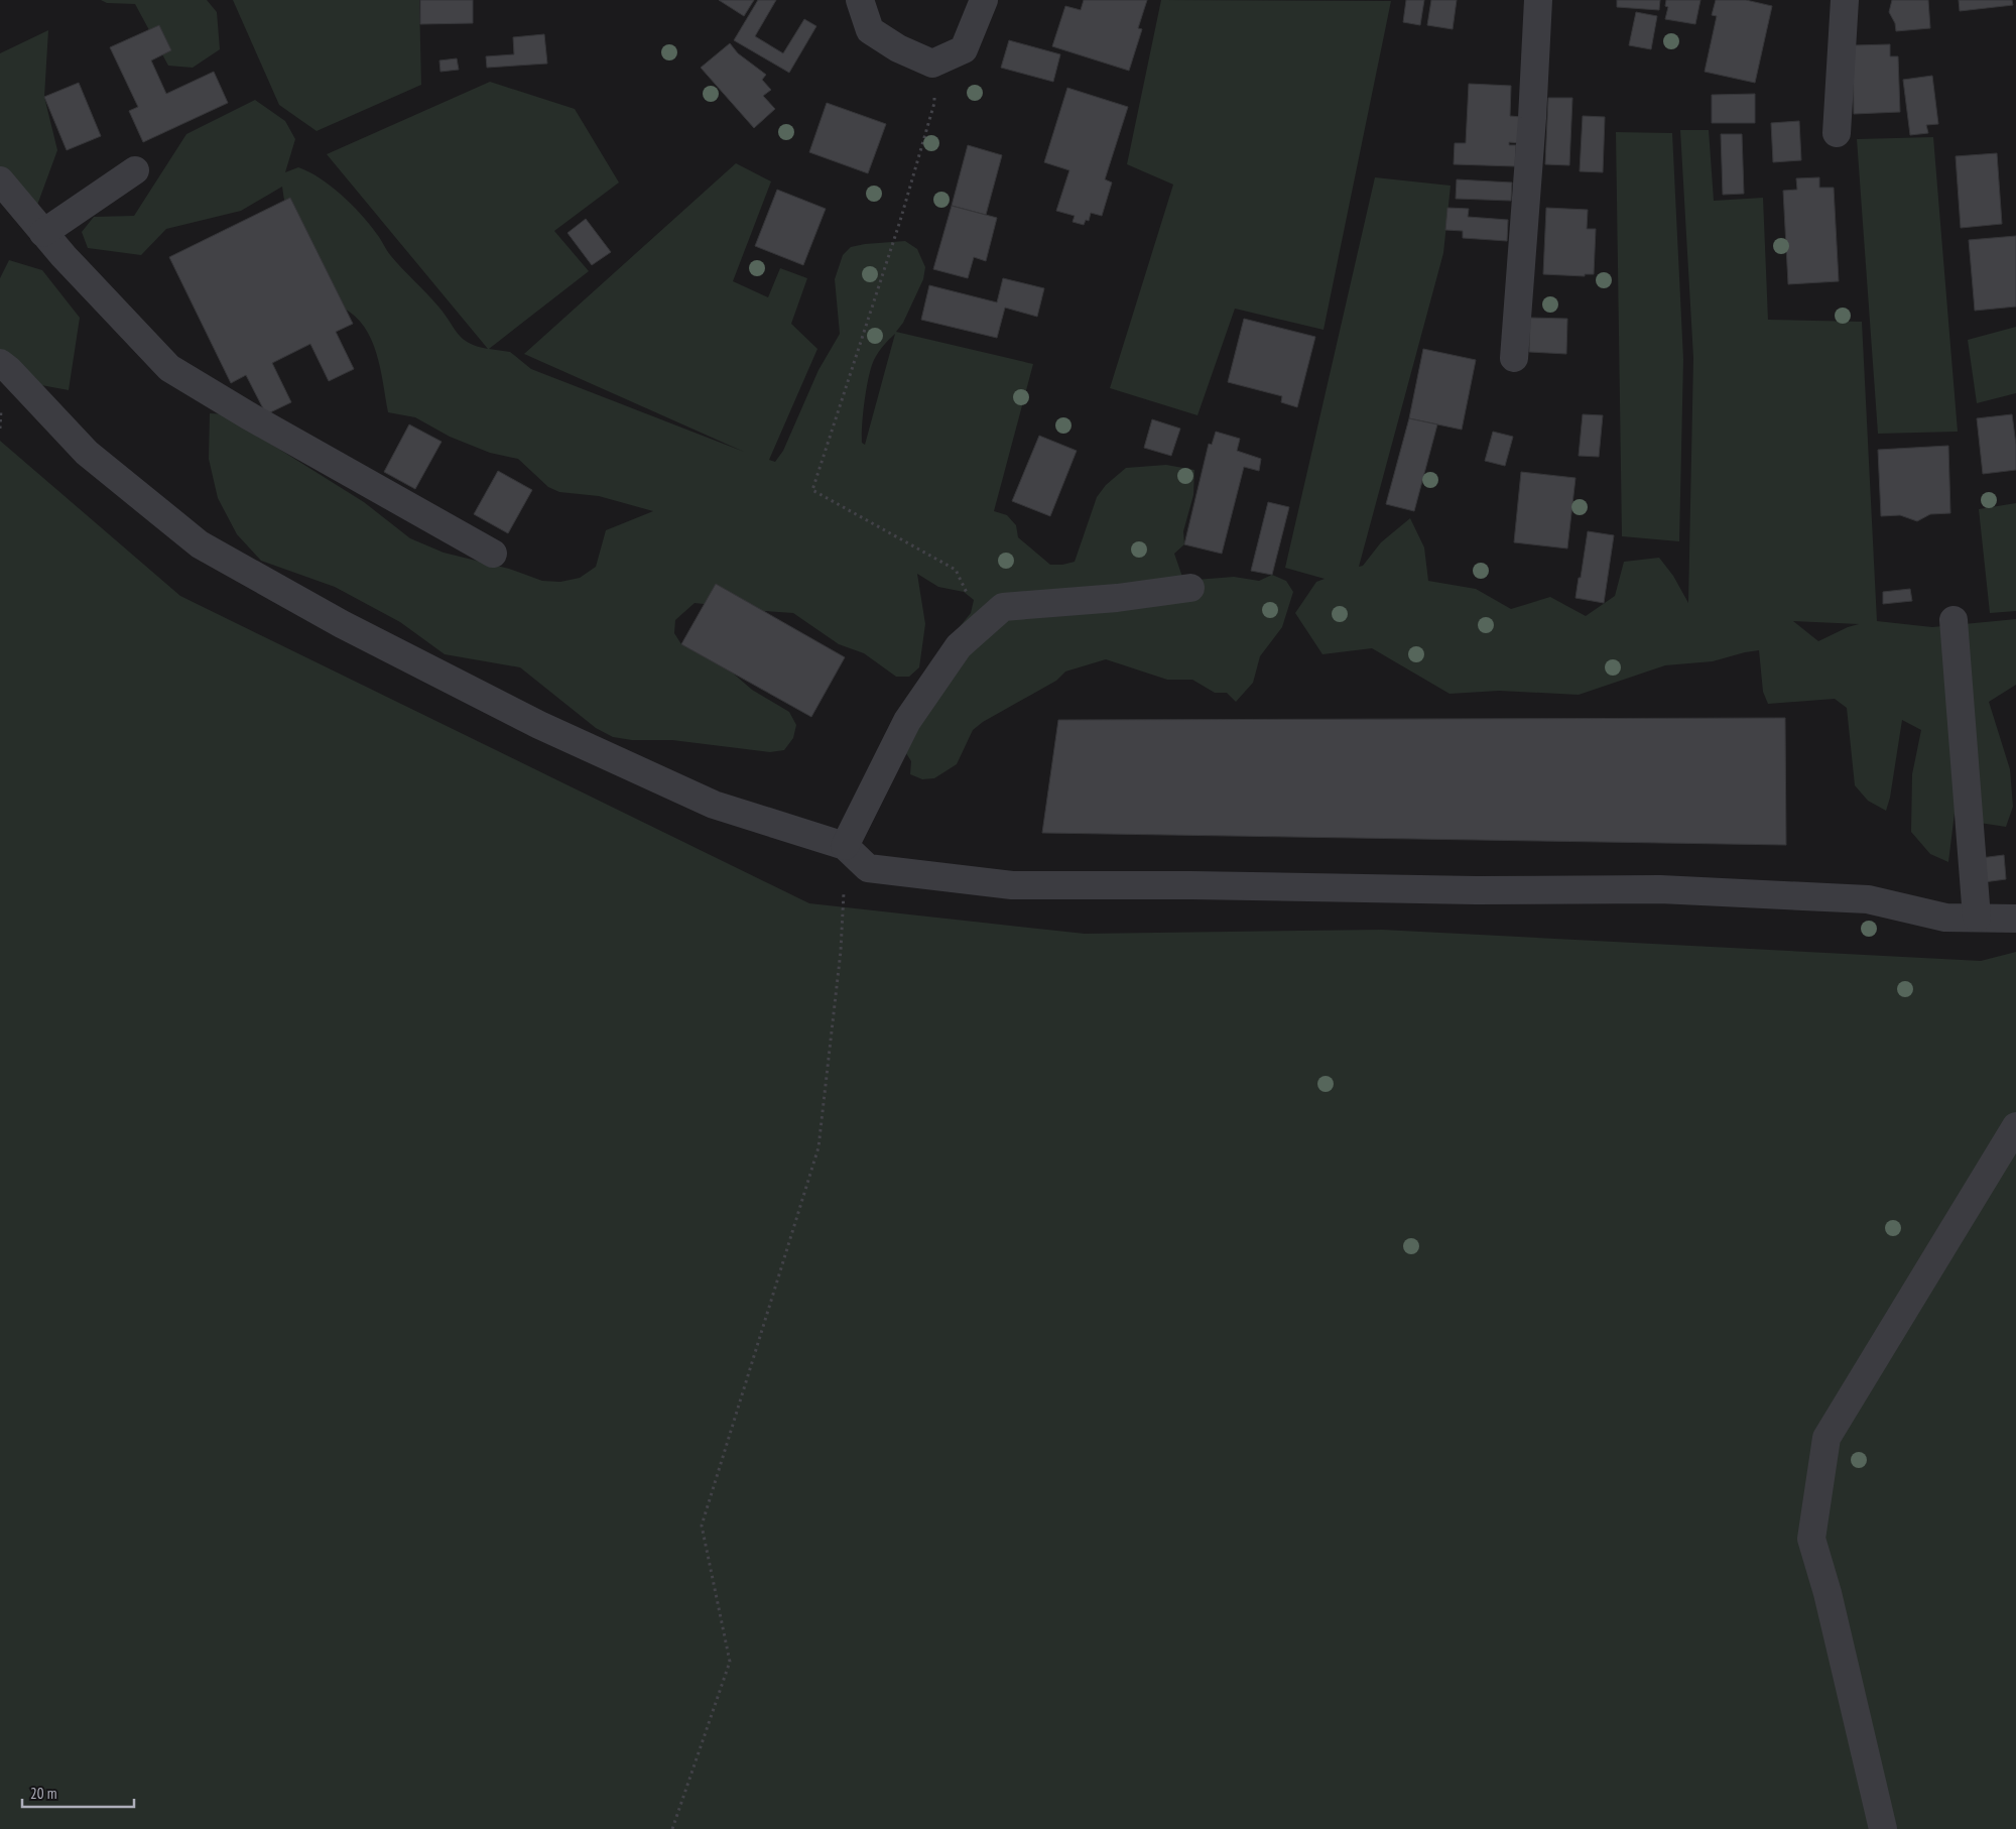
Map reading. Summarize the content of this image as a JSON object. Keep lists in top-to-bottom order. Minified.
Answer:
{"scale_bar":"20 m"}
